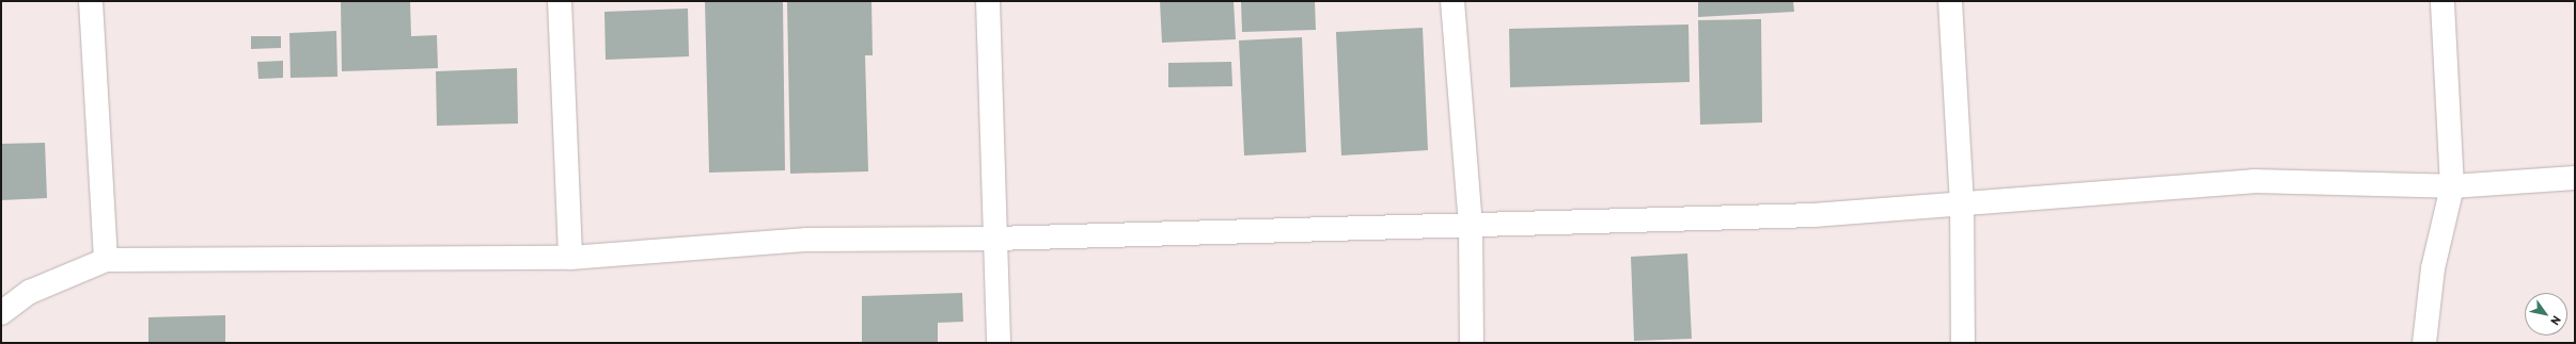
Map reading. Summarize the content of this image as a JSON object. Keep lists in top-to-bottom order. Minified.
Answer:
{"north":"bottom right"}
